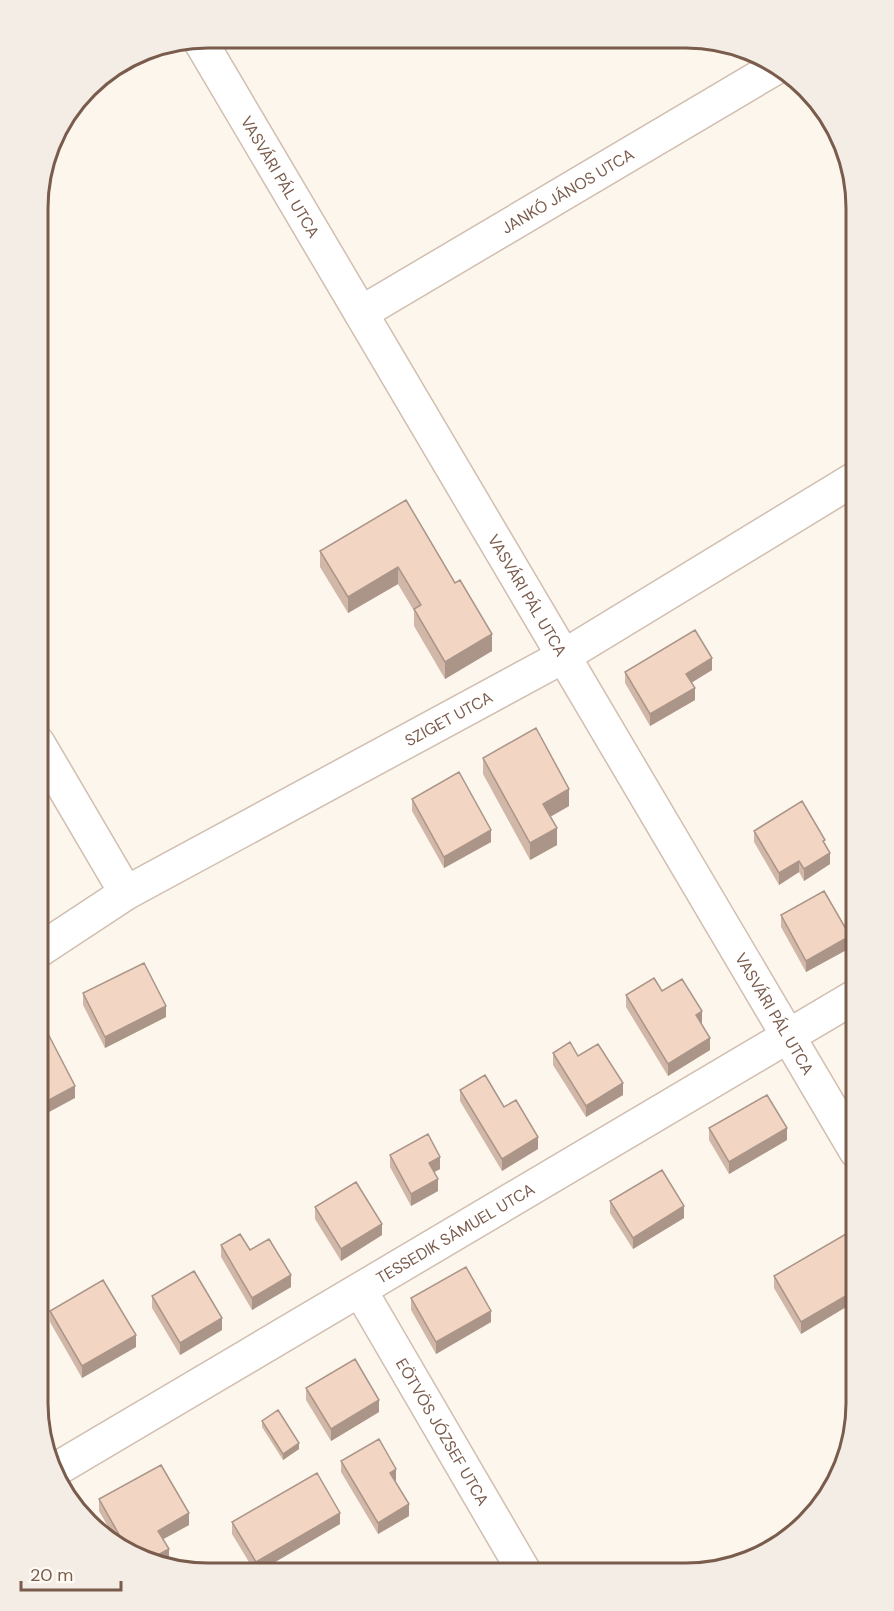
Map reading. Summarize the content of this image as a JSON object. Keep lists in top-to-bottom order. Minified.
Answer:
{"streets":{"street":["VASVÁRI PÁL UTCA","JANKÓ JÁNOS UTCA","SZIGET UTCA","TESSEDIK SÁMUEL UTCA","EÖTVÖS JÓZSEF UTCA"]},"crossings":[["VASVÁRI PÁL UTCA","JANKÓ JÁNOS UTCA"],["VASVÁRI PÁL UTCA","SZIGET UTCA"],["VASVÁRI PÁL UTCA","TESSEDIK SÁMUEL UTCA"],["TESSEDIK SÁMUEL UTCA","EÖTVÖS JÓZSEF UTCA"]],"scale_bar":"20 m"}
